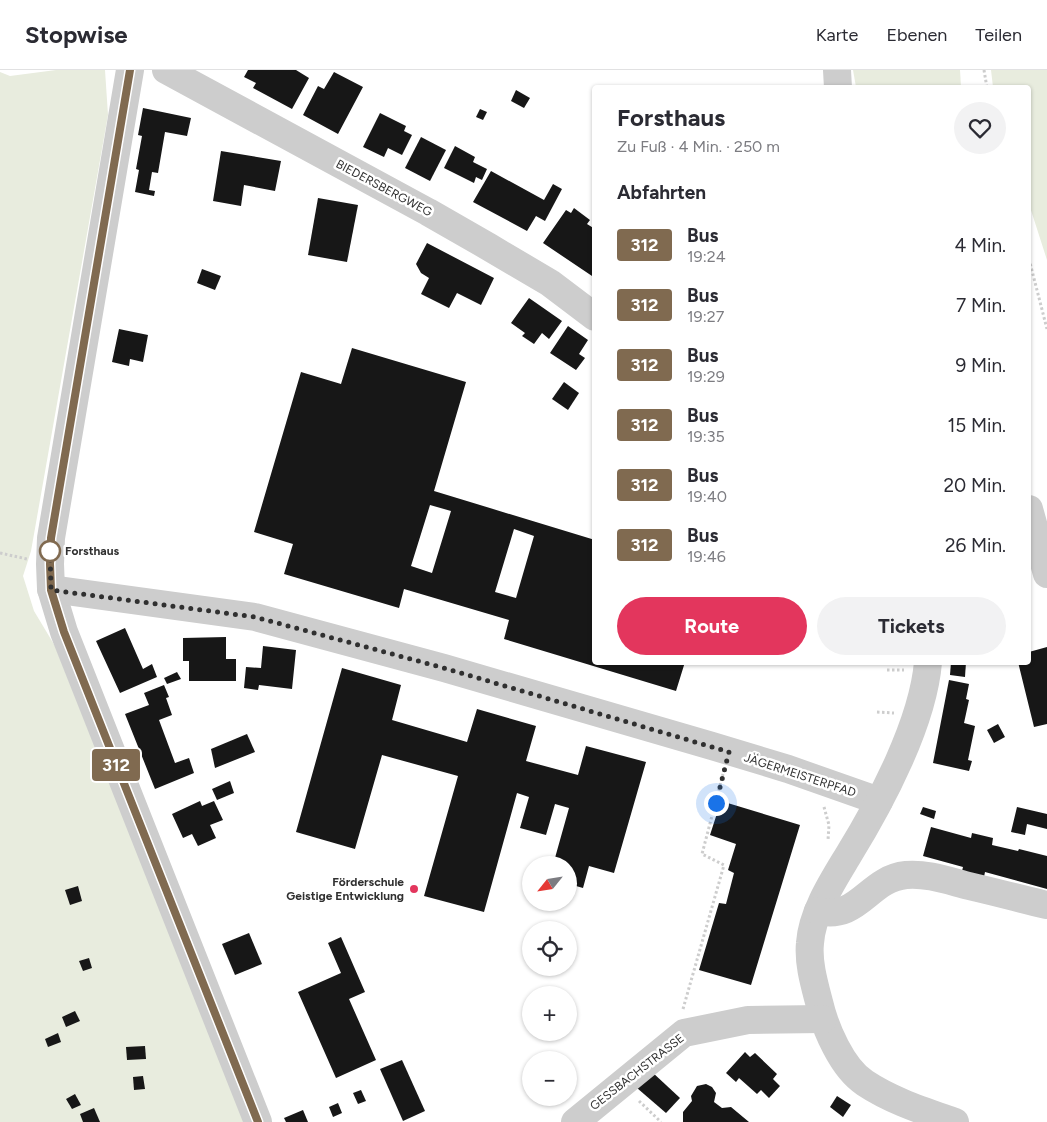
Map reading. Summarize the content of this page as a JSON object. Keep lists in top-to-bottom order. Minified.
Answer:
{"streets":{"street":["BIEDERSBERGWEG","JÄGERMEISTERPFAD","GESSBACHSTRASSE"]},"places":["Forsthaus","Förderschule Geistige Entwicklung"],"lines":["bus line 312"],"north":"bottom left","page":{"header":"Stopwise","nav":["Karte","Ebenen","Teilen"],"on_map":"312","heading":[["Forsthaus","Zu Fuß · 4 Min. · 250 m"],"Abfahrten"],"list":[{"mark":"312","name":"Bus","note":"19:24","value":"4 Min."},{"mark":"312","name":"Bus","note":"19:27","value":"7 Min."},{"mark":"312","name":"Bus","note":"19:29","value":"9 Min."},{"mark":"312","name":"Bus","note":"19:35","value":"15 Min."},{"mark":"312","name":"Bus","note":"19:40","value":"20 Min."},{"mark":"312","name":"Bus","note":"19:46","value":"26 Min."}],"buttons":["Route","Tickets"],"map_buttons":["+","−"]}}
